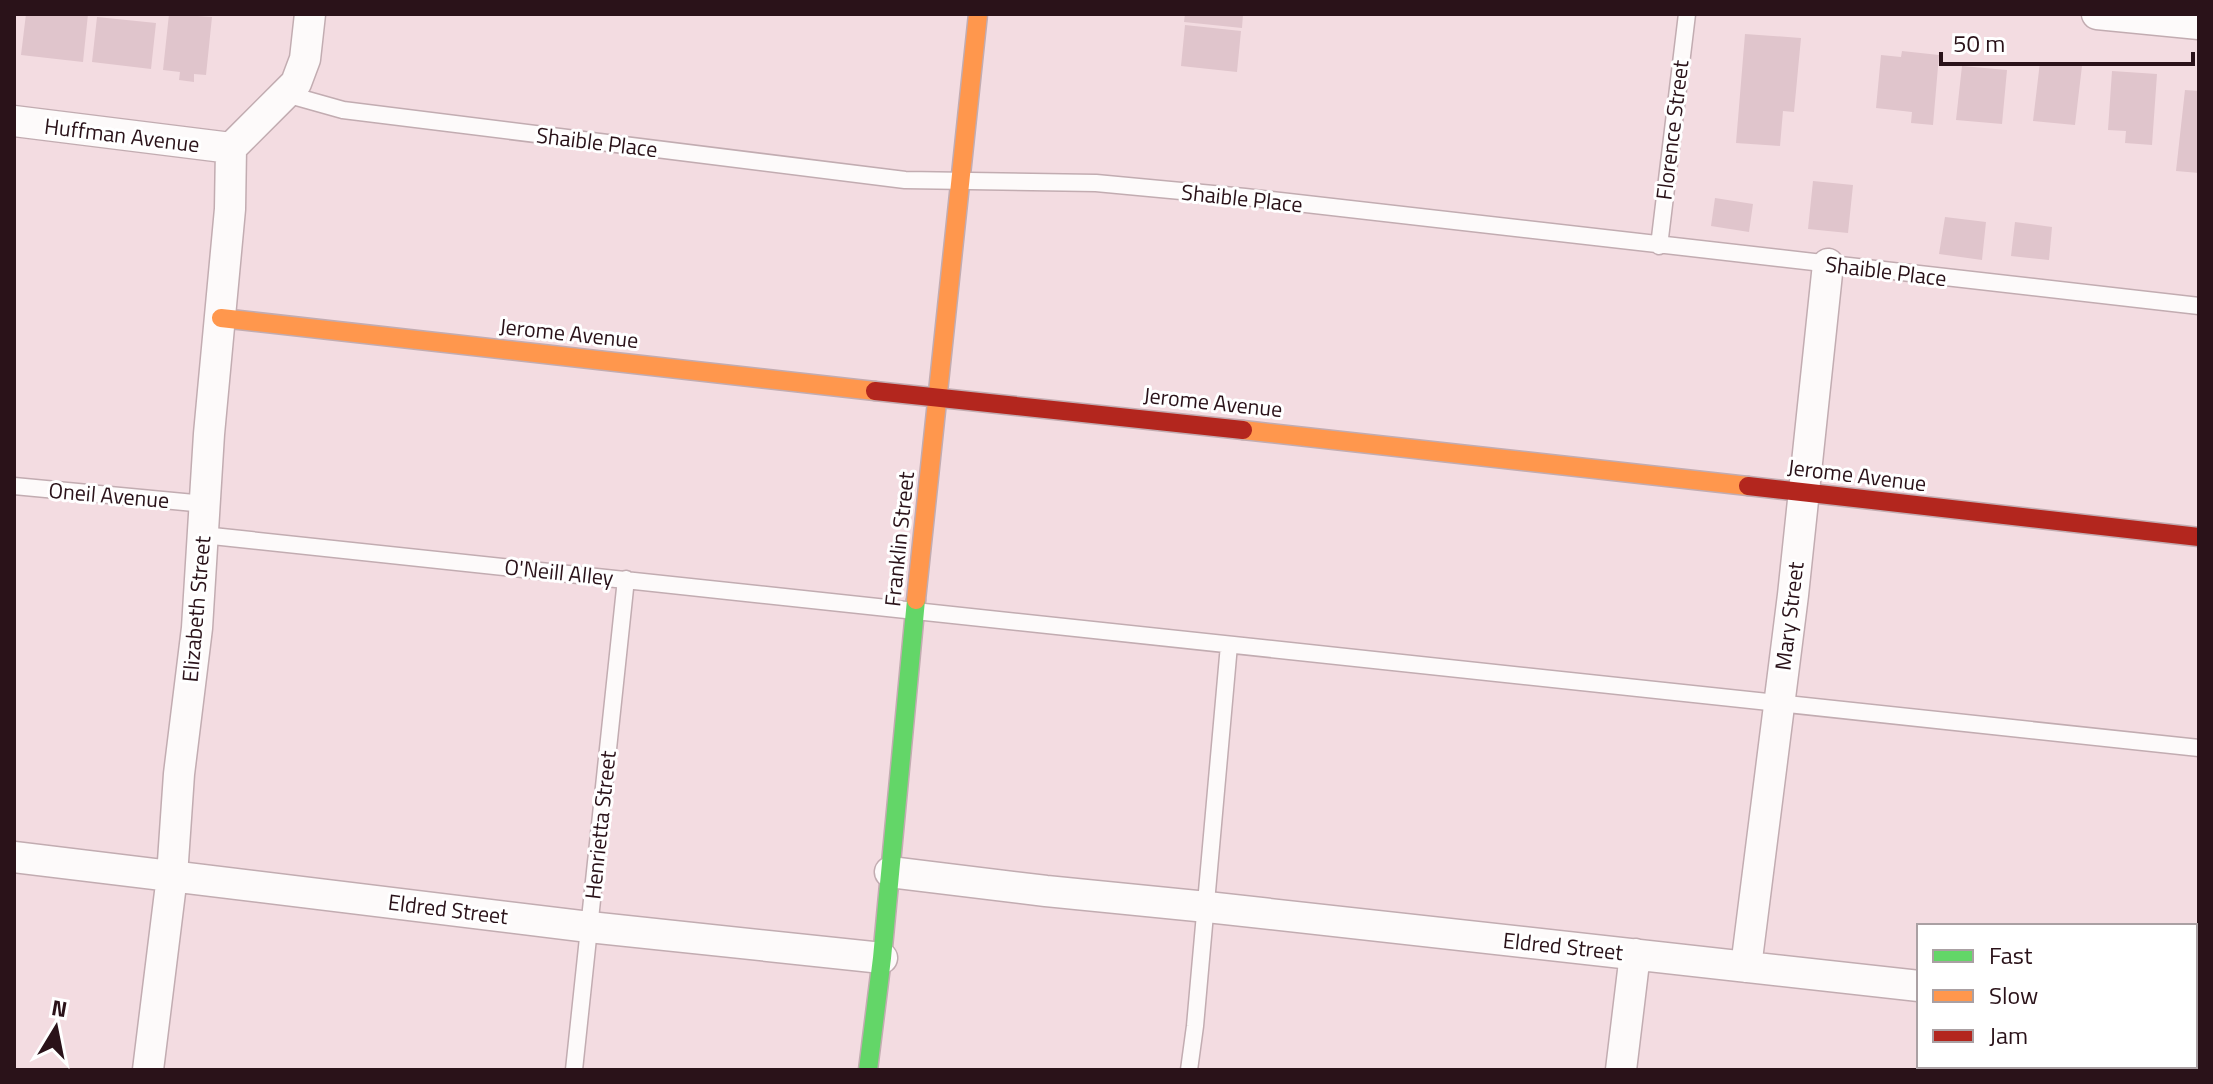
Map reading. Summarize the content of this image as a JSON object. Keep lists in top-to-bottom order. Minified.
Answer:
{"streets":{"street":["Huffman Avenue","Jerome Avenue","Franklin Street","Elizabeth Street","Mary Street","Eldred Street"],"lane":["Florence Street","Shaible Place","Oneil Avenue","O'Neill Alley","Henrietta Street"]},"crossings":[["Florence Street","Shaible Place"],["Huffman Avenue","Elizabeth Street"],["Shaible Place","Franklin Street"],["Shaible Place","Mary Street"],["Jerome Avenue","Franklin Street"],["Jerome Avenue","Elizabeth Street"],["Jerome Avenue","Mary Street"],["Oneil Avenue","Elizabeth Street"],["Franklin Street","O'Neill Alley"],["Franklin Street","Eldred Street"],["O'Neill Alley","Elizabeth Street"],["O'Neill Alley","Mary Street"],["O'Neill Alley","Henrietta Street"],["Elizabeth Street","Eldred Street"],["Mary Street","Eldred Street"],["Henrietta Street","Eldred Street"]],"legend":["Fast","Slow","Jam"],"scale_bar":"50 m","north":"top"}
